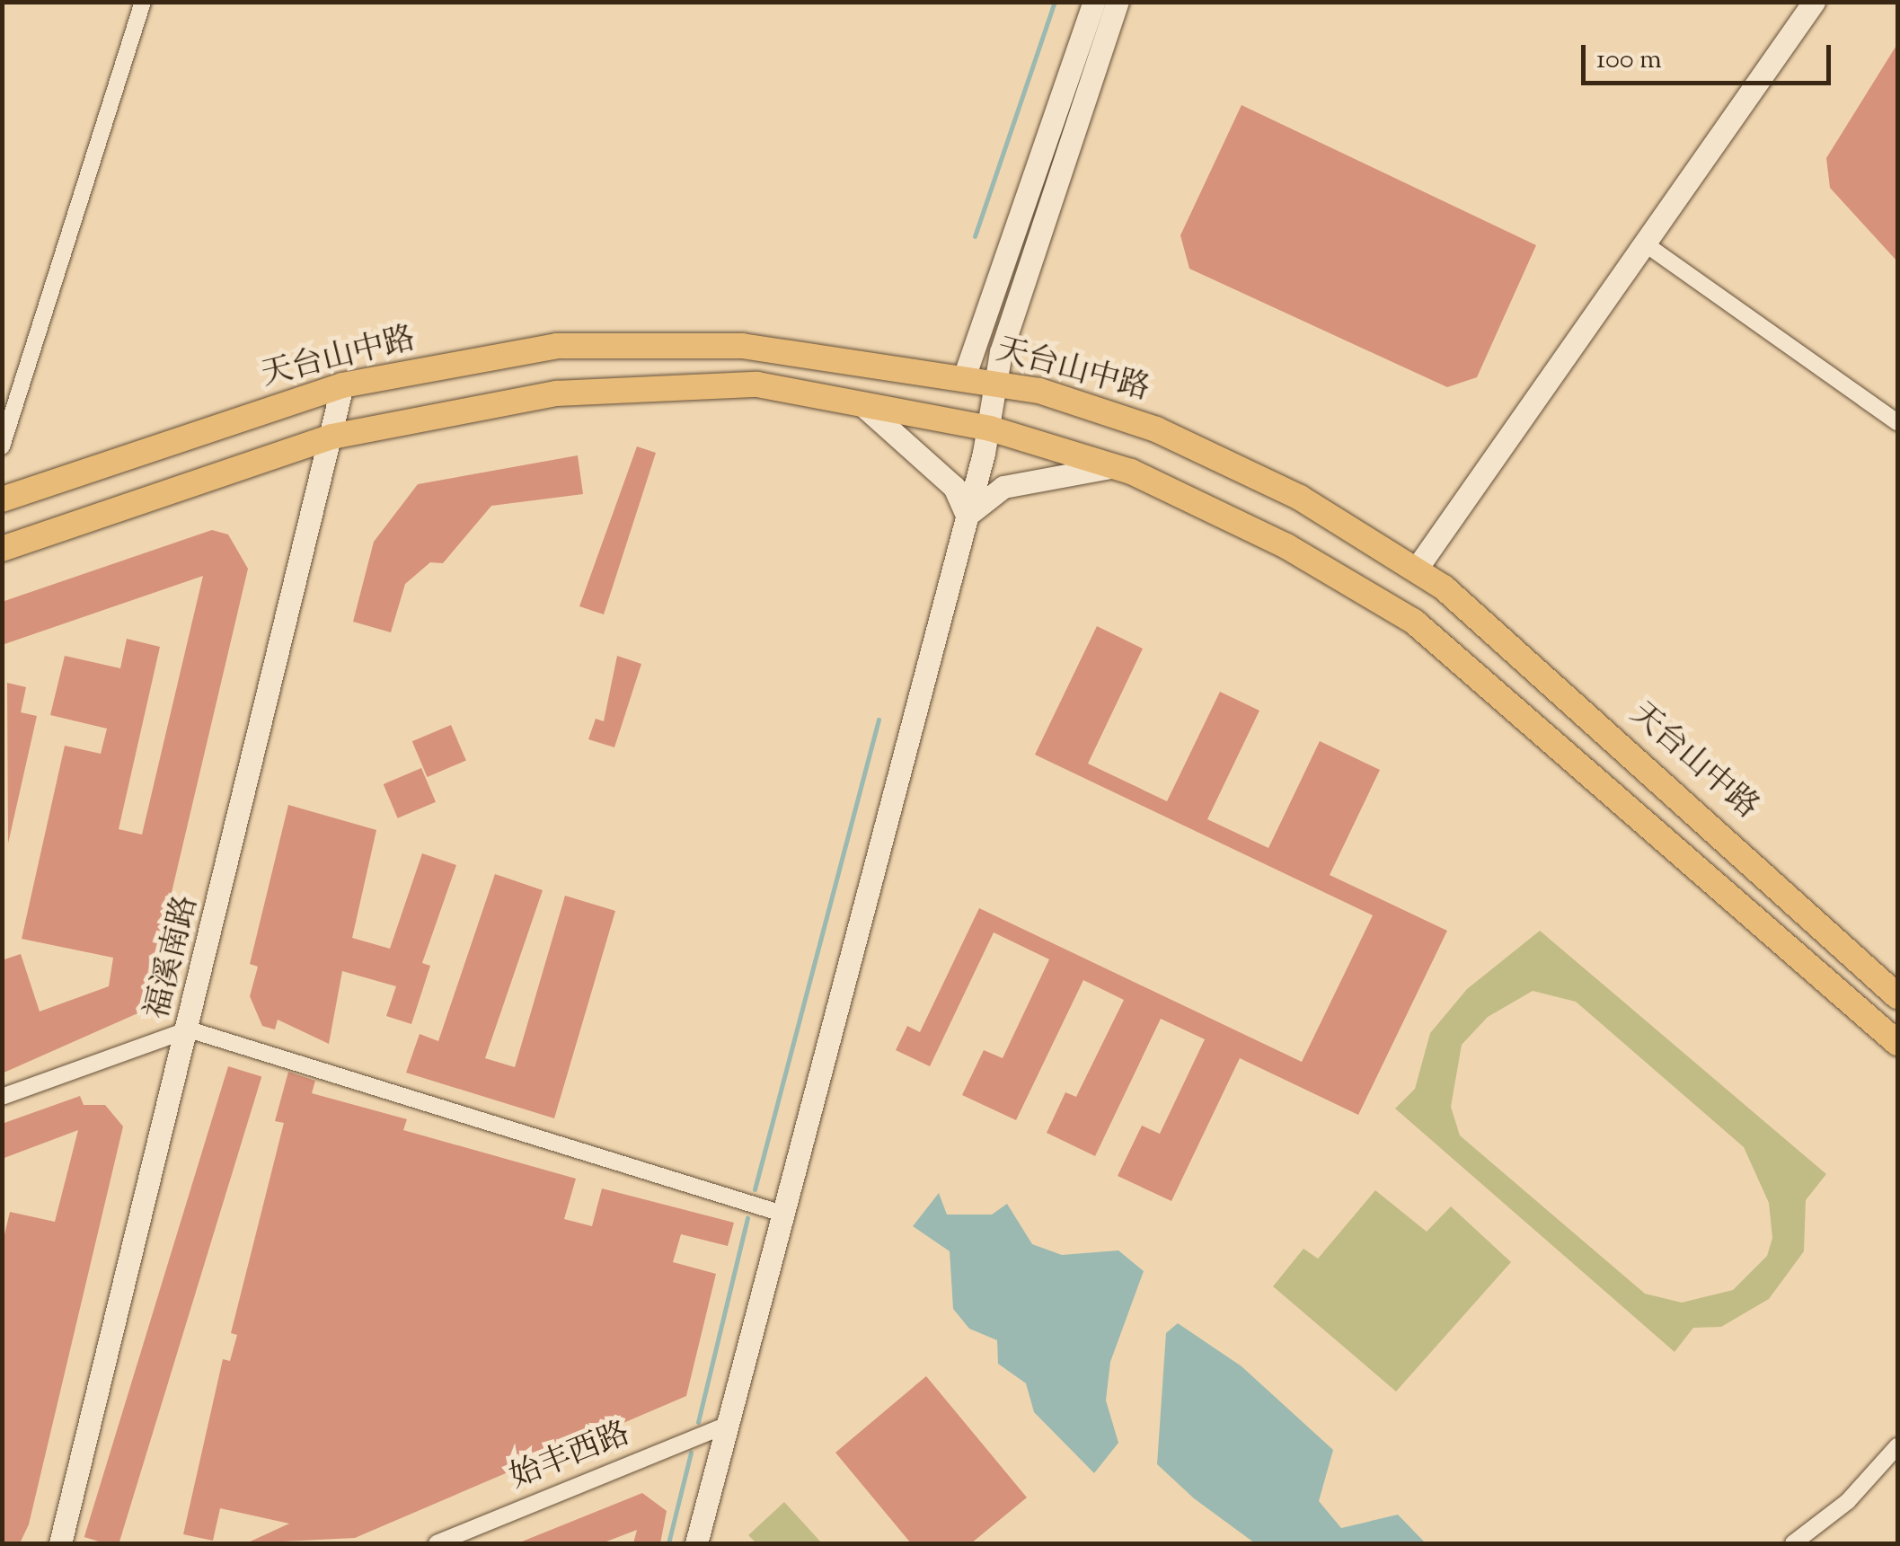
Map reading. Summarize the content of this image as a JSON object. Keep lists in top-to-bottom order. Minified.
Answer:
{"streets":{"main road":["天台山中路"],"street":["福溪南路","始丰西路"]},"crossings":[["天台山中路","福溪南路"]],"scale_bar":"100 m"}
